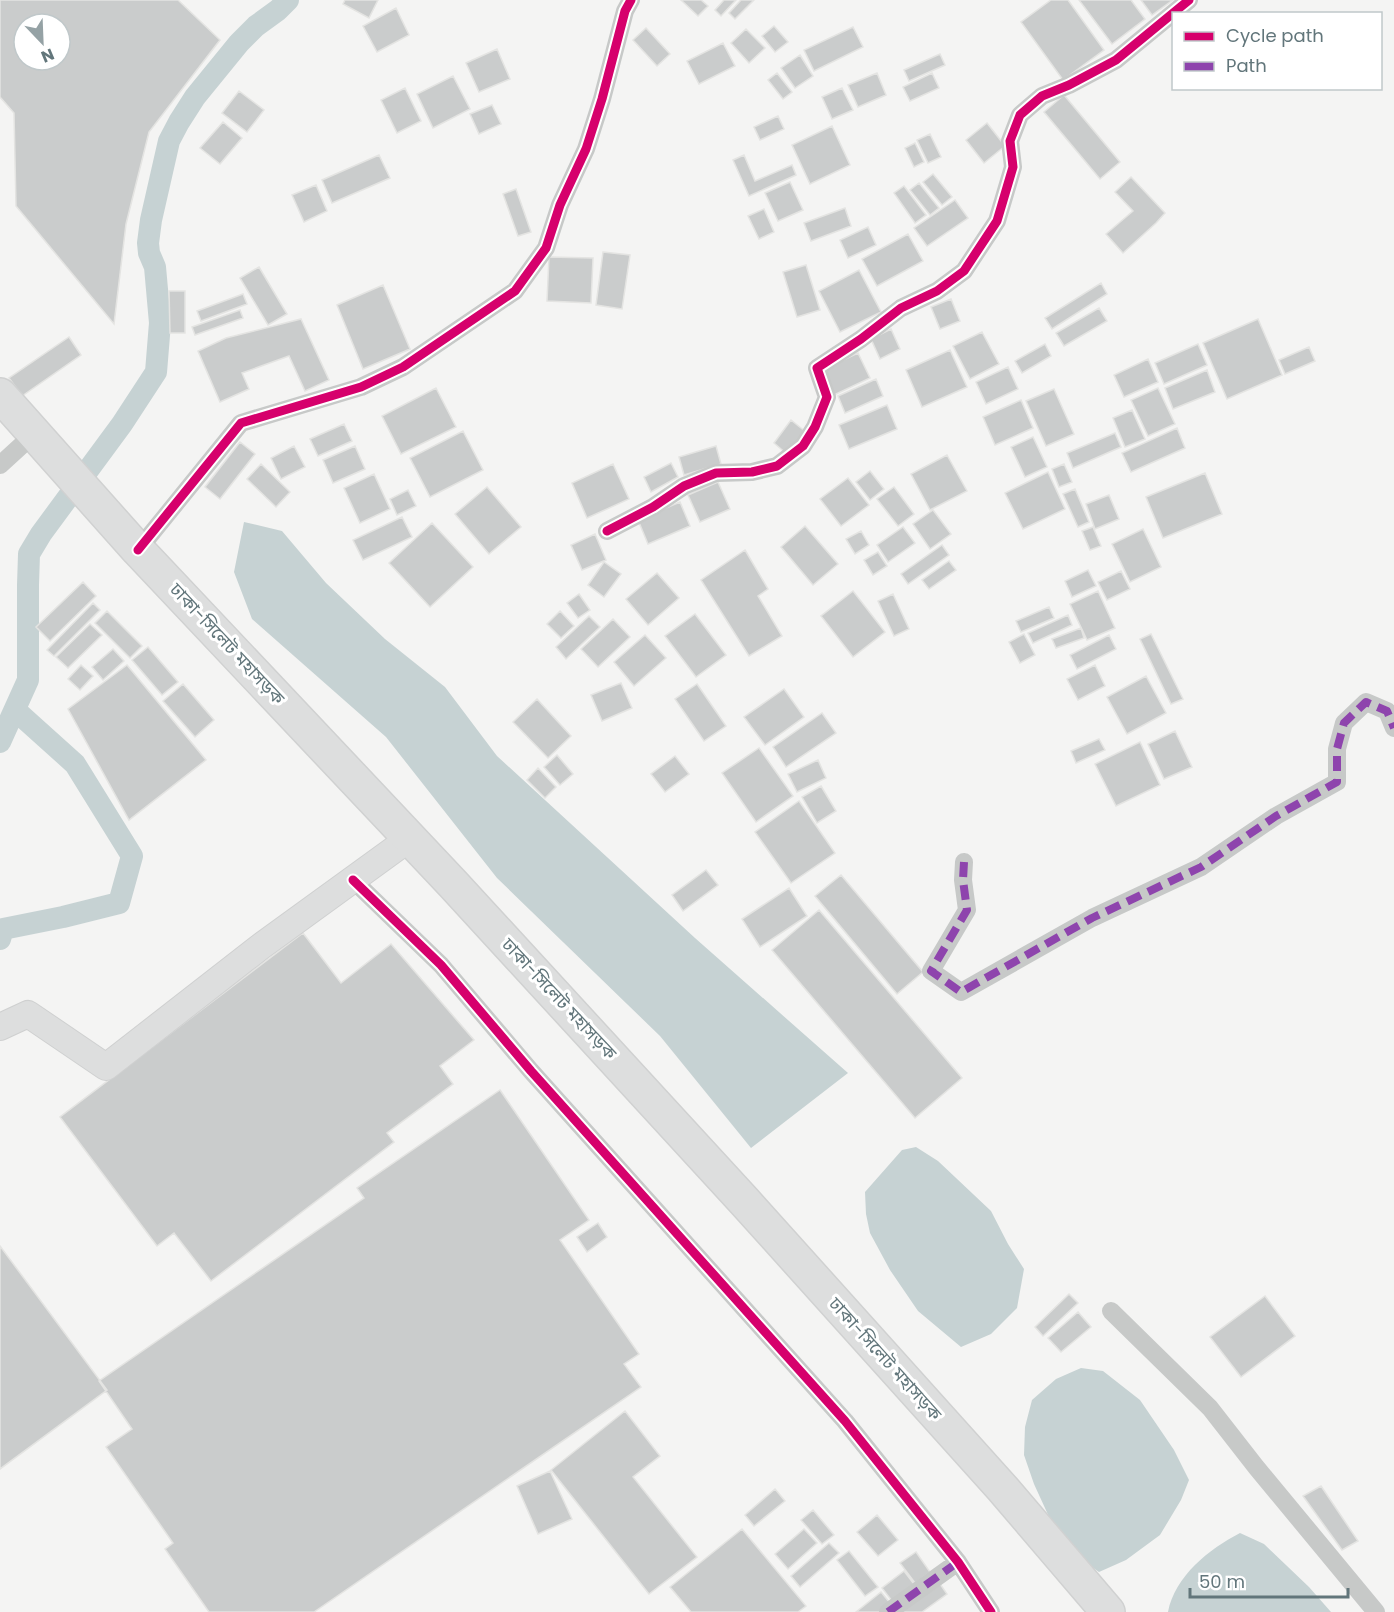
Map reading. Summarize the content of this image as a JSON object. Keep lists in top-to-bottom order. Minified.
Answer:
{"streets":{"highway":["ঢাকা-সিলেট মহাসড়ক"]},"legend":["Cycle path","Path"],"scale_bar":"50 m","north":"bottom right"}
